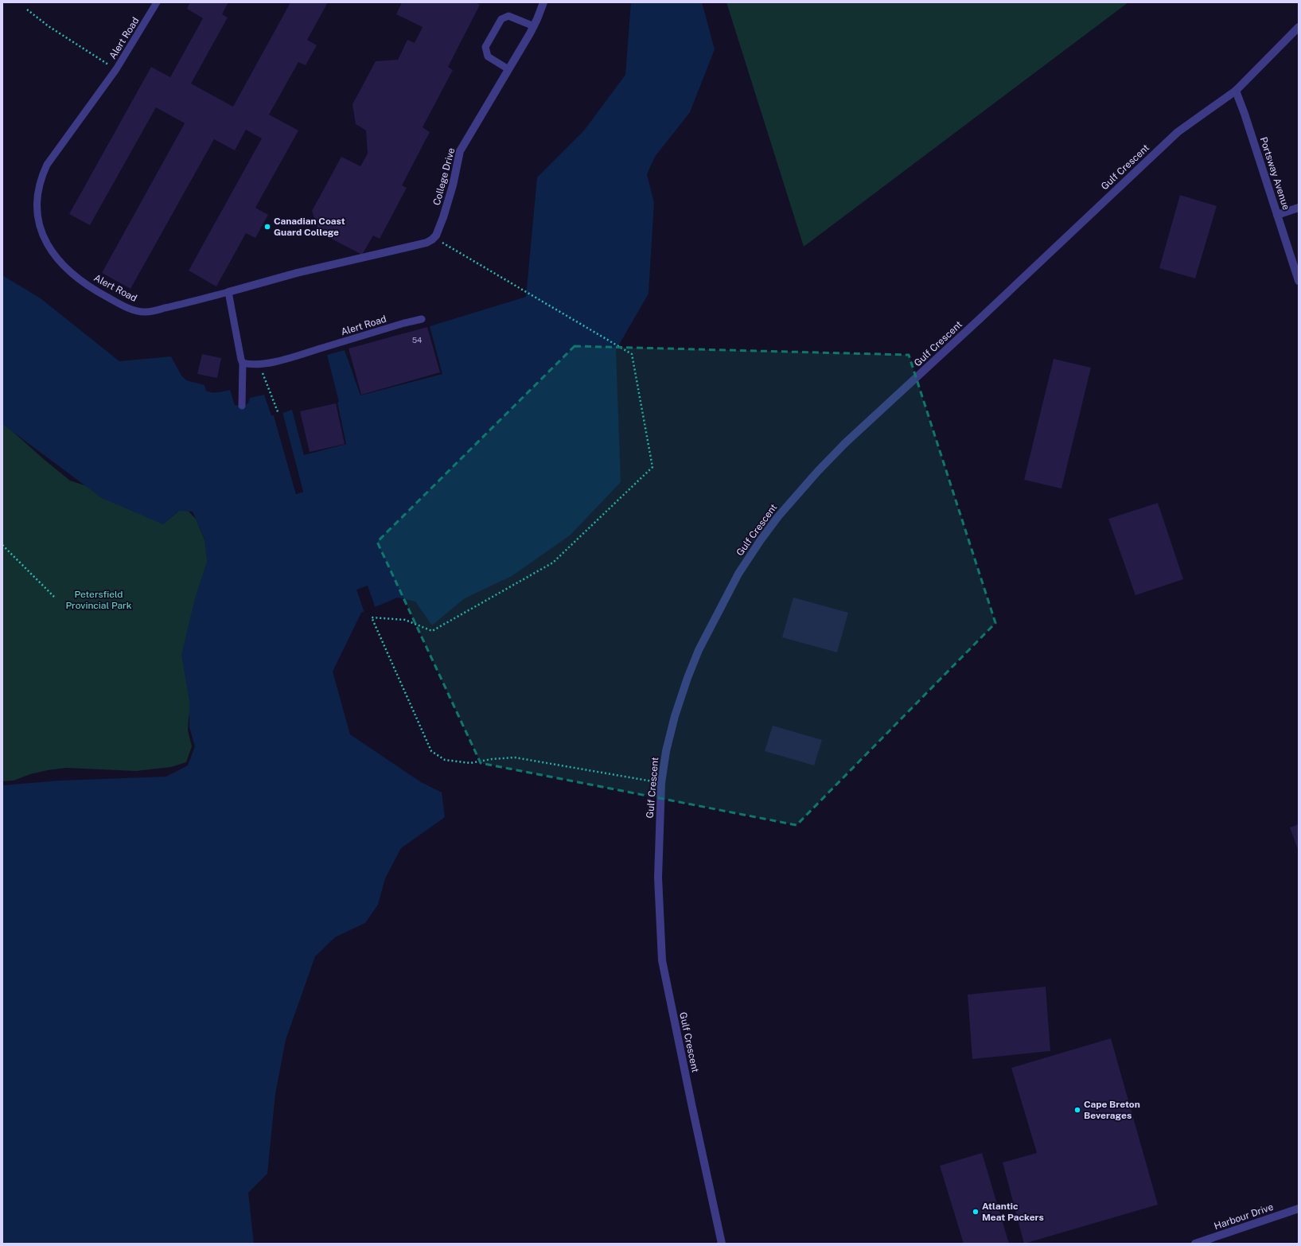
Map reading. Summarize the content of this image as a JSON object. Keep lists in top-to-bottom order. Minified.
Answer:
{"streets":{"street":["Gulf Crescent","Portsway Avenue","College Drive","Harbour Drive"],"lane":["Alert Road"]},"crossings":[["Gulf Crescent","Portsway Avenue"]],"parks":["Petersfield Provincial Park"],"places":["Canadian Coast Guard College","Cape Breton Beverages","Atlantic Meat Packers"],"house_numbers":["54"]}
